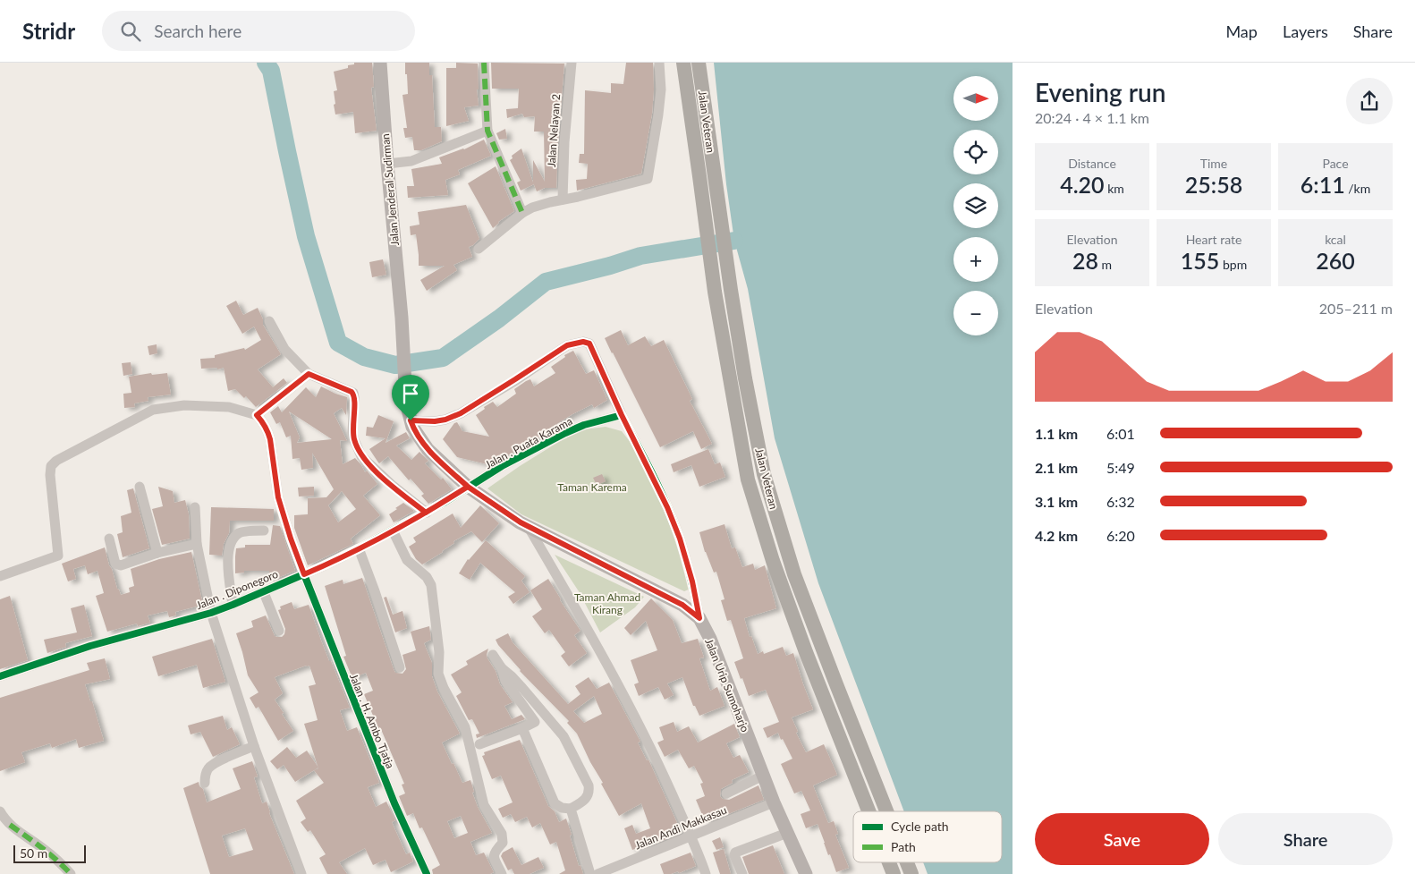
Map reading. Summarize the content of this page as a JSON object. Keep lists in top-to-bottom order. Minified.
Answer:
{"streets":{"highway":["Jalan Veteran"],"main road":["Jalan Jenderal Sudirman","Jalan Urip Sumoharjo"],"street":["Jalan Nelayan 2","Jalan . Puata Karama","Jalan . Diponegoro","Jalan . H. Ambo Tjatja","Jalan Andi Makkasau"]},"crossings":[["Jalan Jenderal Sudirman","Jalan Urip Sumoharjo"],["Jalan . Puata Karama","Jalan . Diponegoro"],["Jalan . Puata Karama","Jalan Urip Sumoharjo"],["Jalan . Diponegoro","Jalan Urip Sumoharjo"],["Jalan . Diponegoro","Jalan . H. Ambo Tjatja"],["Jalan Urip Sumoharjo","Jalan Andi Makkasau"]],"parks":["Taman Karema","Taman Ahmad Kirang"],"legend":["Cycle path","Path"],"scale_bar":"50 m","north":"right","page":{"header":"Stridr","search":"Search here","nav":["Map","Layers","Share"],"heading":["Evening run","20:24 · 4 × 1.1 km"],"map_buttons":["+","−"],"stats":[["Distance","4.20 km"],["Time","25:58"],["Pace","6:11 /km"],["Elevation","28 m"],["Heart rate","155 bpm"],["kcal","260"]],"chart":["Elevation","205–211 m"],"list":[{"name":"1.1 km","note":"6:01"},{"name":"2.1 km","note":"5:49"},{"name":"3.1 km","note":"6:32"},{"name":"4.2 km","note":"6:20"}],"buttons":["Save","Share"],"scale":"50 m"}}
